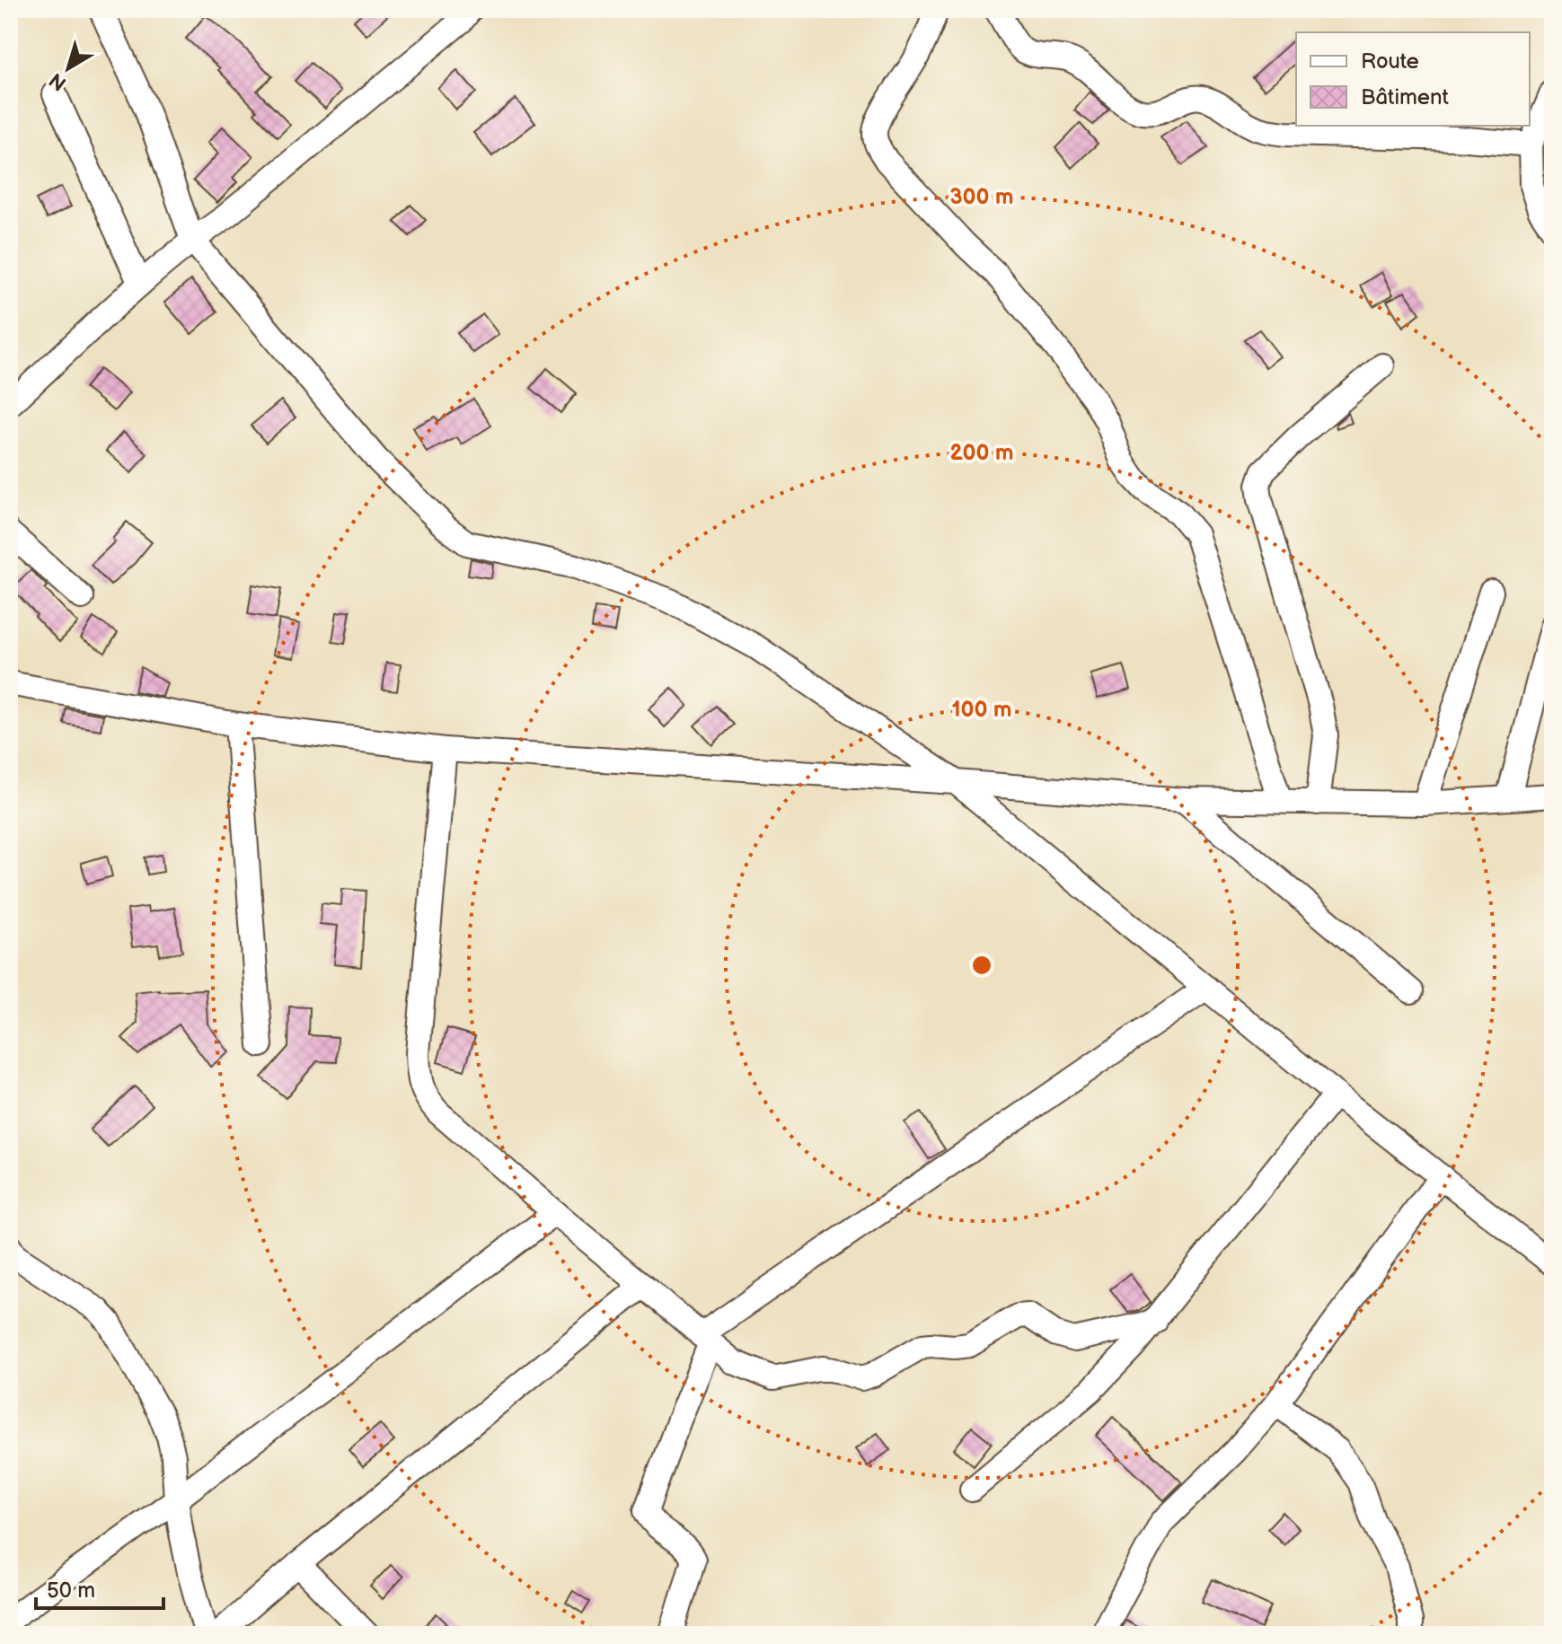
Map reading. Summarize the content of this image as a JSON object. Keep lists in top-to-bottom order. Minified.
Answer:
{"legend":["Route","Bâtiment"],"scale_bar":"50 m","north":"bottom left","rings":["300 m","200 m","100 m"]}
